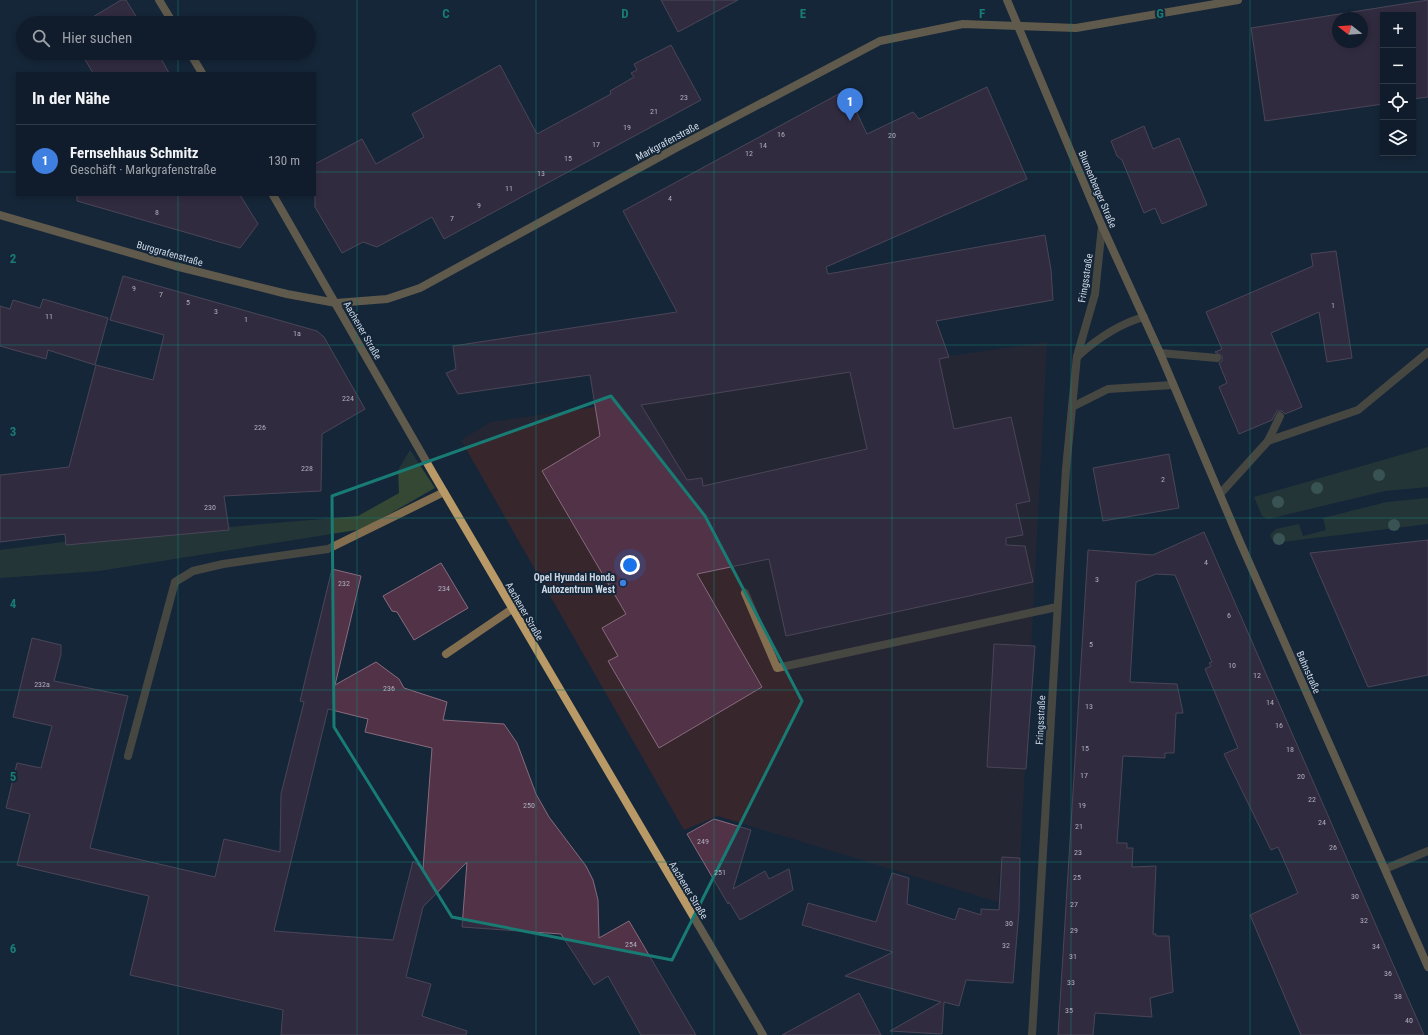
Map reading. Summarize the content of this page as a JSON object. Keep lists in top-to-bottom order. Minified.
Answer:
{"streets":{"street":["Markgrafenstraße","Blumenberger Straße","Burggrafenstraße","Fringsstraße","Aachener Straße","Bahnstraße"]},"crossings":[["Markgrafenstraße","Blumenberger Straße"],["Markgrafenstraße","Burggrafenstraße"],["Markgrafenstraße","Aachener Straße"],["Blumenberger Straße","Fringsstraße"],["Blumenberger Straße","Bahnstraße"],["Burggrafenstraße","Aachener Straße"]],"places":["Opel Hyundai Honda Autozentrum West"],"house_numbers":["23","21","19","16","20","17","14","12","15","13","11","4","9","8","7","9","7","5","1","3","11","1","1a","224","226","228","2","230","4","3","232","234","6","5","10","12","232a","236","14","13","16","15","18","17","20","22","250","19","24","21","249","26","23","251","25","30","27","32","30","29","254","32","34","31","36","33","38","35","40"],"north":"left","page":{"map_buttons":["+","−"],"search":"Hier suchen","heading":"In der Nähe","pins":"1","list":[{"mark":"1","name":"Fernsehhaus Schmitz","note":"Geschäft · Markgrafenstraße","value":"130 m"}]},"grid":{"columns":["C","D","E","F","G"],"rows":["2","3","4","5","6"]}}
